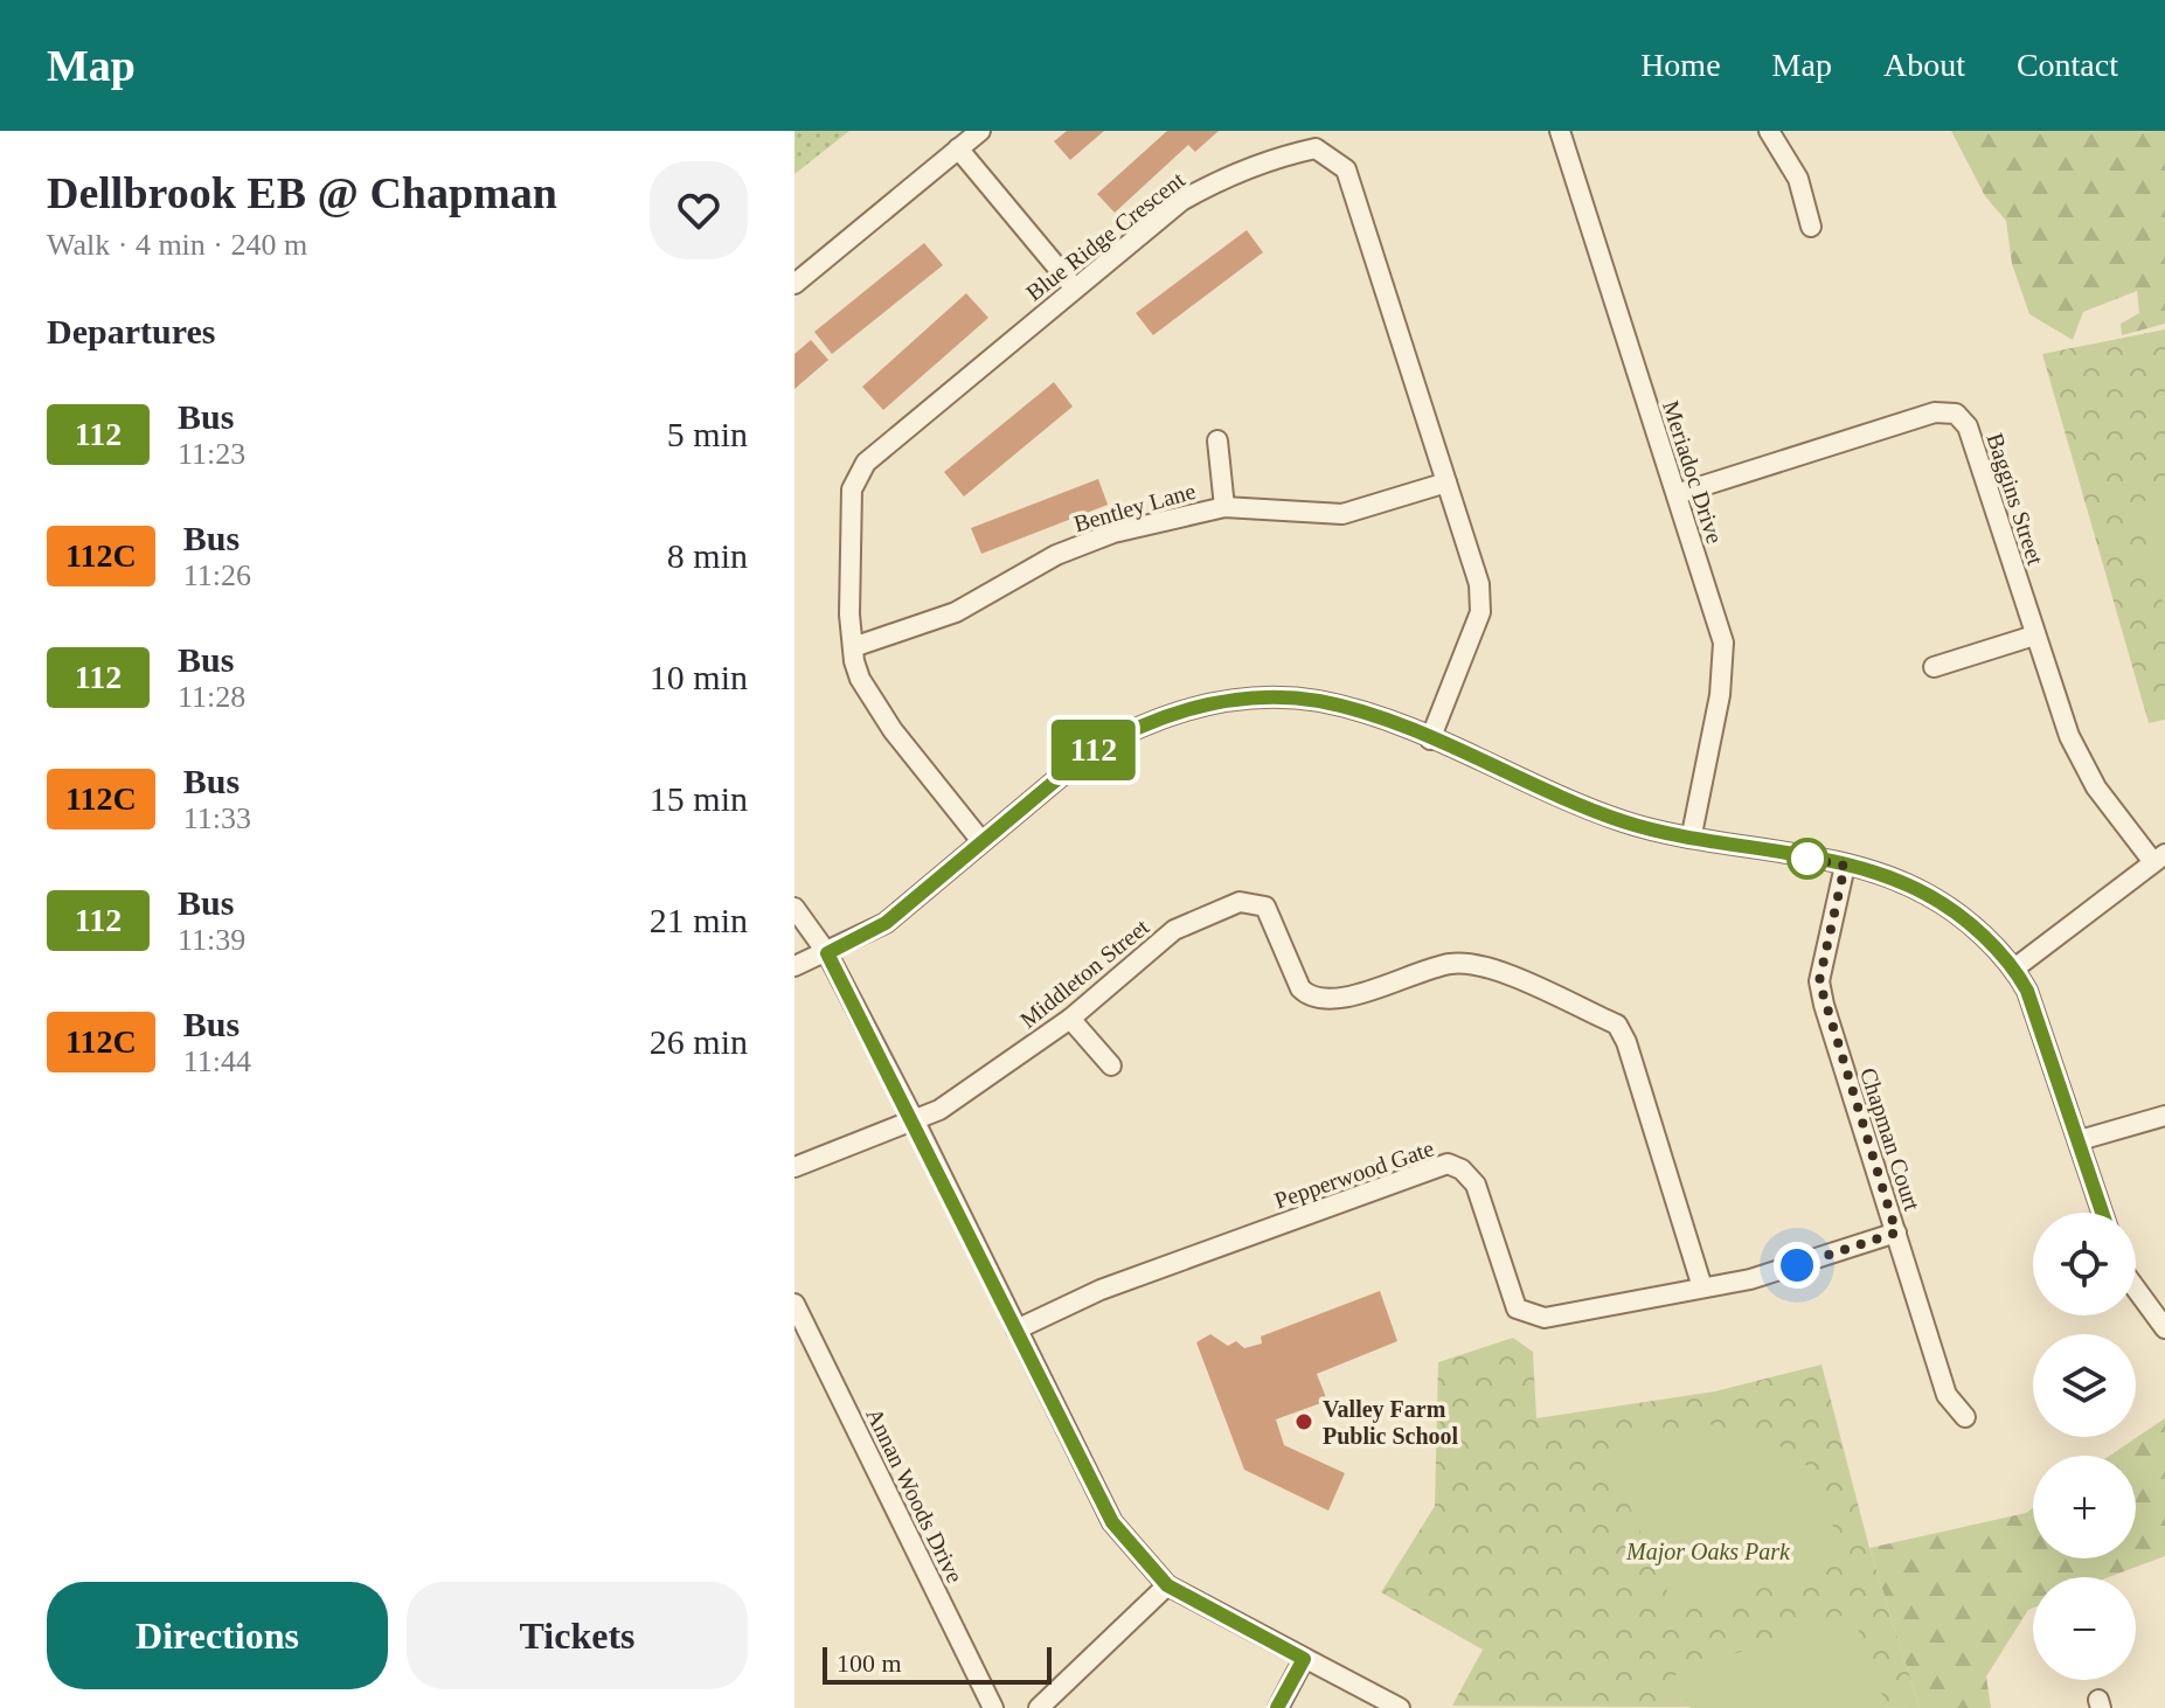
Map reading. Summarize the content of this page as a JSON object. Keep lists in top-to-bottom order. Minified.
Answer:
{"streets":{"street":["Blue Ridge Crescent","Meriadoc Drive","Baggins Street","Bentley Lane","Middleton Street","Chapman Court","Pepperwood Gate","Annan Woods Drive"]},"crossings":[["Blue Ridge Crescent","Bentley Lane"],["Meriadoc Drive","Baggins Street"],["Middleton Street","Pepperwood Gate"],["Chapman Court","Pepperwood Gate"]],"parks":["Major Oaks Park"],"places":["Valley Farm Public School"],"lines":["bus line 112"],"scale_bar":"100 m","page":{"header":"Map","nav":["Home","Map","About","Contact"],"heading":[["Dellbrook EB @ Chapman","Walk · 4 min · 240 m"],"Departures"],"on_map":"112","list":[{"mark":"112","name":"Bus","note":"11:23","value":"5 min"},{"mark":"112C","name":"Bus","note":"11:26","value":"8 min"},{"mark":"112","name":"Bus","note":"11:28","value":"10 min"},{"mark":"112C","name":"Bus","note":"11:33","value":"15 min"},{"mark":"112","name":"Bus","note":"11:39","value":"21 min"},{"mark":"112C","name":"Bus","note":"11:44","value":"26 min"}],"map_buttons":["+","−"],"buttons":["Directions","Tickets"],"scale":"100 m"}}
